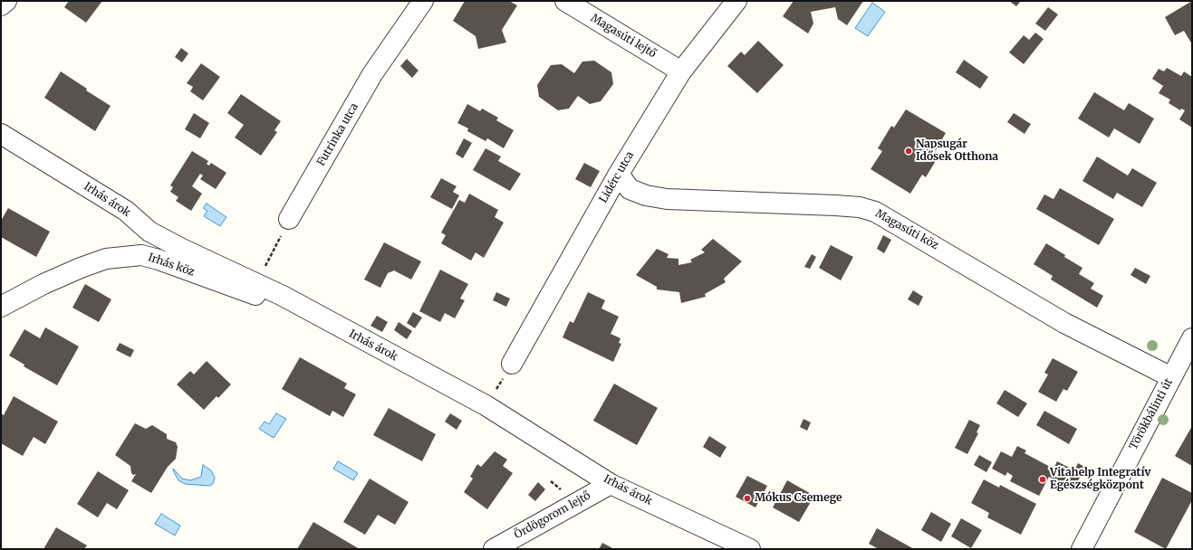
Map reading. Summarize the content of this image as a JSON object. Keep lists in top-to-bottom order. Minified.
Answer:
{"streets":{"street":["Magasúti lejtő","Futrinka utca","Lidérc utca","Irhás árok","Magasúti köz","Irhás köz","Törökbálinti út","Ördögorom lejtő"]},"crossings":[["Magasúti lejtő","Lidérc utca"],["Lidérc utca","Magasúti köz"],["Irhás árok","Irhás köz"],["Irhás árok","Ördögorom lejtő"],["Magasúti köz","Törökbálinti út"]],"places":["Napsugár Idősek Otthona","Vitahelp Integratív Egészségközpont","Mókus Csemege"]}
